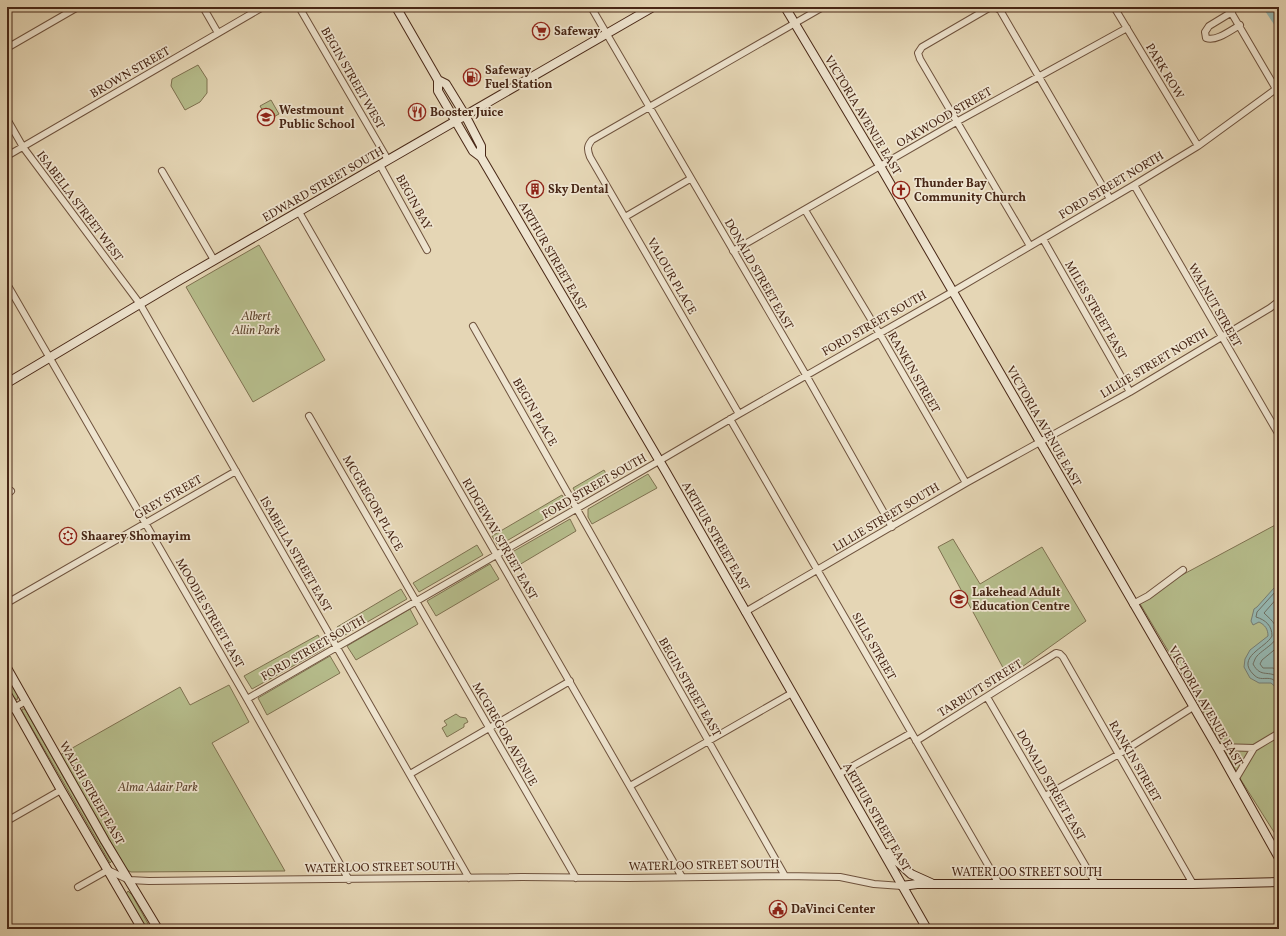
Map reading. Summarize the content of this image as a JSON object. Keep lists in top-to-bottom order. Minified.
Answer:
{"streets":{"main road":["VICTORIA AVENUE EAST","EDWARD STREET SOUTH","ARTHUR STREET EAST","WALSH STREET EAST","WATERLOO STREET SOUTH"],"street":["PARK ROW","BROWN STREET","BEGIN STREET WEST","OAKWOOD STREET","FORD STREET NORTH","BEGIN BAY","ISABELLA STREET WEST","DONALD STREET EAST","VALOUR PLACE","WALNUT STREET","MILES STREET EAST","FORD STREET SOUTH","LILLIE STREET NORTH","RANKIN STREET","BEGIN PLACE","GREY STREET","MCGREGOR PLACE","LILLIE STREET SOUTH","RIDGEWAY STREET EAST","ISABELLA STREET EAST","MOODIE STREET EAST","SILLS STREET","BEGIN STREET EAST","TARBUTT STREET","MCGREGOR AVENUE"]},"crossings":[["PARK ROW","OAKWOOD STREET"],["PARK ROW","FORD STREET NORTH"],["BROWN STREET","ISABELLA STREET WEST"],["BEGIN STREET WEST","EDWARD STREET SOUTH"],["VICTORIA AVENUE EAST","OAKWOOD STREET"],["VICTORIA AVENUE EAST","FORD STREET NORTH"],["VICTORIA AVENUE EAST","FORD STREET SOUTH"],["VICTORIA AVENUE EAST","LILLIE STREET NORTH"],["VICTORIA AVENUE EAST","LILLIE STREET SOUTH"],["OAKWOOD STREET","DONALD STREET EAST"],["OAKWOOD STREET","RANKIN STREET"],["EDWARD STREET SOUTH","BEGIN BAY"],["EDWARD STREET SOUTH","ISABELLA STREET WEST"],["EDWARD STREET SOUTH","ARTHUR STREET EAST"],["EDWARD STREET SOUTH","DONALD STREET EAST"],["EDWARD STREET SOUTH","RIDGEWAY STREET EAST"],["EDWARD STREET SOUTH","ISABELLA STREET EAST"],["EDWARD STREET SOUTH","MOODIE STREET EAST"],["FORD STREET NORTH","WALNUT STREET"],["FORD STREET NORTH","MILES STREET EAST"],["FORD STREET NORTH","FORD STREET SOUTH"],["ISABELLA STREET WEST","ISABELLA STREET EAST"],["ARTHUR STREET EAST","FORD STREET SOUTH"],["ARTHUR STREET EAST","LILLIE STREET SOUTH"],["ARTHUR STREET EAST","WATERLOO STREET SOUTH"],["DONALD STREET EAST","VALOUR PLACE"],["DONALD STREET EAST","FORD STREET SOUTH"],["DONALD STREET EAST","LILLIE STREET SOUTH"],["DONALD STREET EAST","TARBUTT STREET"],["DONALD STREET EAST","WATERLOO STREET SOUTH"],["VALOUR PLACE","FORD STREET SOUTH"],["WALNUT STREET","LILLIE STREET NORTH"],["MILES STREET EAST","LILLIE STREET NORTH"],["FORD STREET SOUTH","RANKIN STREET"],["FORD STREET SOUTH","BEGIN PLACE"],["FORD STREET SOUTH","MCGREGOR PLACE"],["FORD STREET SOUTH","RIDGEWAY STREET EAST"],["FORD STREET SOUTH","ISABELLA STREET EAST"],["FORD STREET SOUTH","MOODIE STREET EAST"],["FORD STREET SOUTH","SILLS STREET"],["FORD STREET SOUTH","BEGIN STREET EAST"],["FORD STREET SOUTH","MCGREGOR AVENUE"],["LILLIE STREET NORTH","LILLIE STREET SOUTH"],["RANKIN STREET","LILLIE STREET SOUTH"],["RANKIN STREET","TARBUTT STREET"],["RANKIN STREET","WATERLOO STREET SOUTH"],["BEGIN PLACE","BEGIN STREET EAST"],["GREY STREET","ISABELLA STREET EAST"],["GREY STREET","MOODIE STREET EAST"],["MCGREGOR PLACE","MCGREGOR AVENUE"],["LILLIE STREET SOUTH","SILLS STREET"],["RIDGEWAY STREET EAST","WATERLOO STREET SOUTH"],["ISABELLA STREET EAST","WATERLOO STREET SOUTH"],["MOODIE STREET EAST","WATERLOO STREET SOUTH"],["SILLS STREET","TARBUTT STREET"],["SILLS STREET","WATERLOO STREET SOUTH"],["BEGIN STREET EAST","WATERLOO STREET SOUTH"],["MCGREGOR AVENUE","WATERLOO STREET SOUTH"],["WALSH STREET EAST","WATERLOO STREET SOUTH"]],"parks":["Albert Allin Park","Alma Adair Park"],"places":{"supermarket":["Safeway"],"fuel station":["Safeway Fuel Station"],"restaurant":["Booster Juice"],"school or university":["Westmount Public School","Lakehead Adult Education Centre"],"building":["Sky Dental"],"church":["Thunder Bay Community Church"],"synagogue":["Shaarey Shomayim"],"public building":["DaVinci Center"]}}
